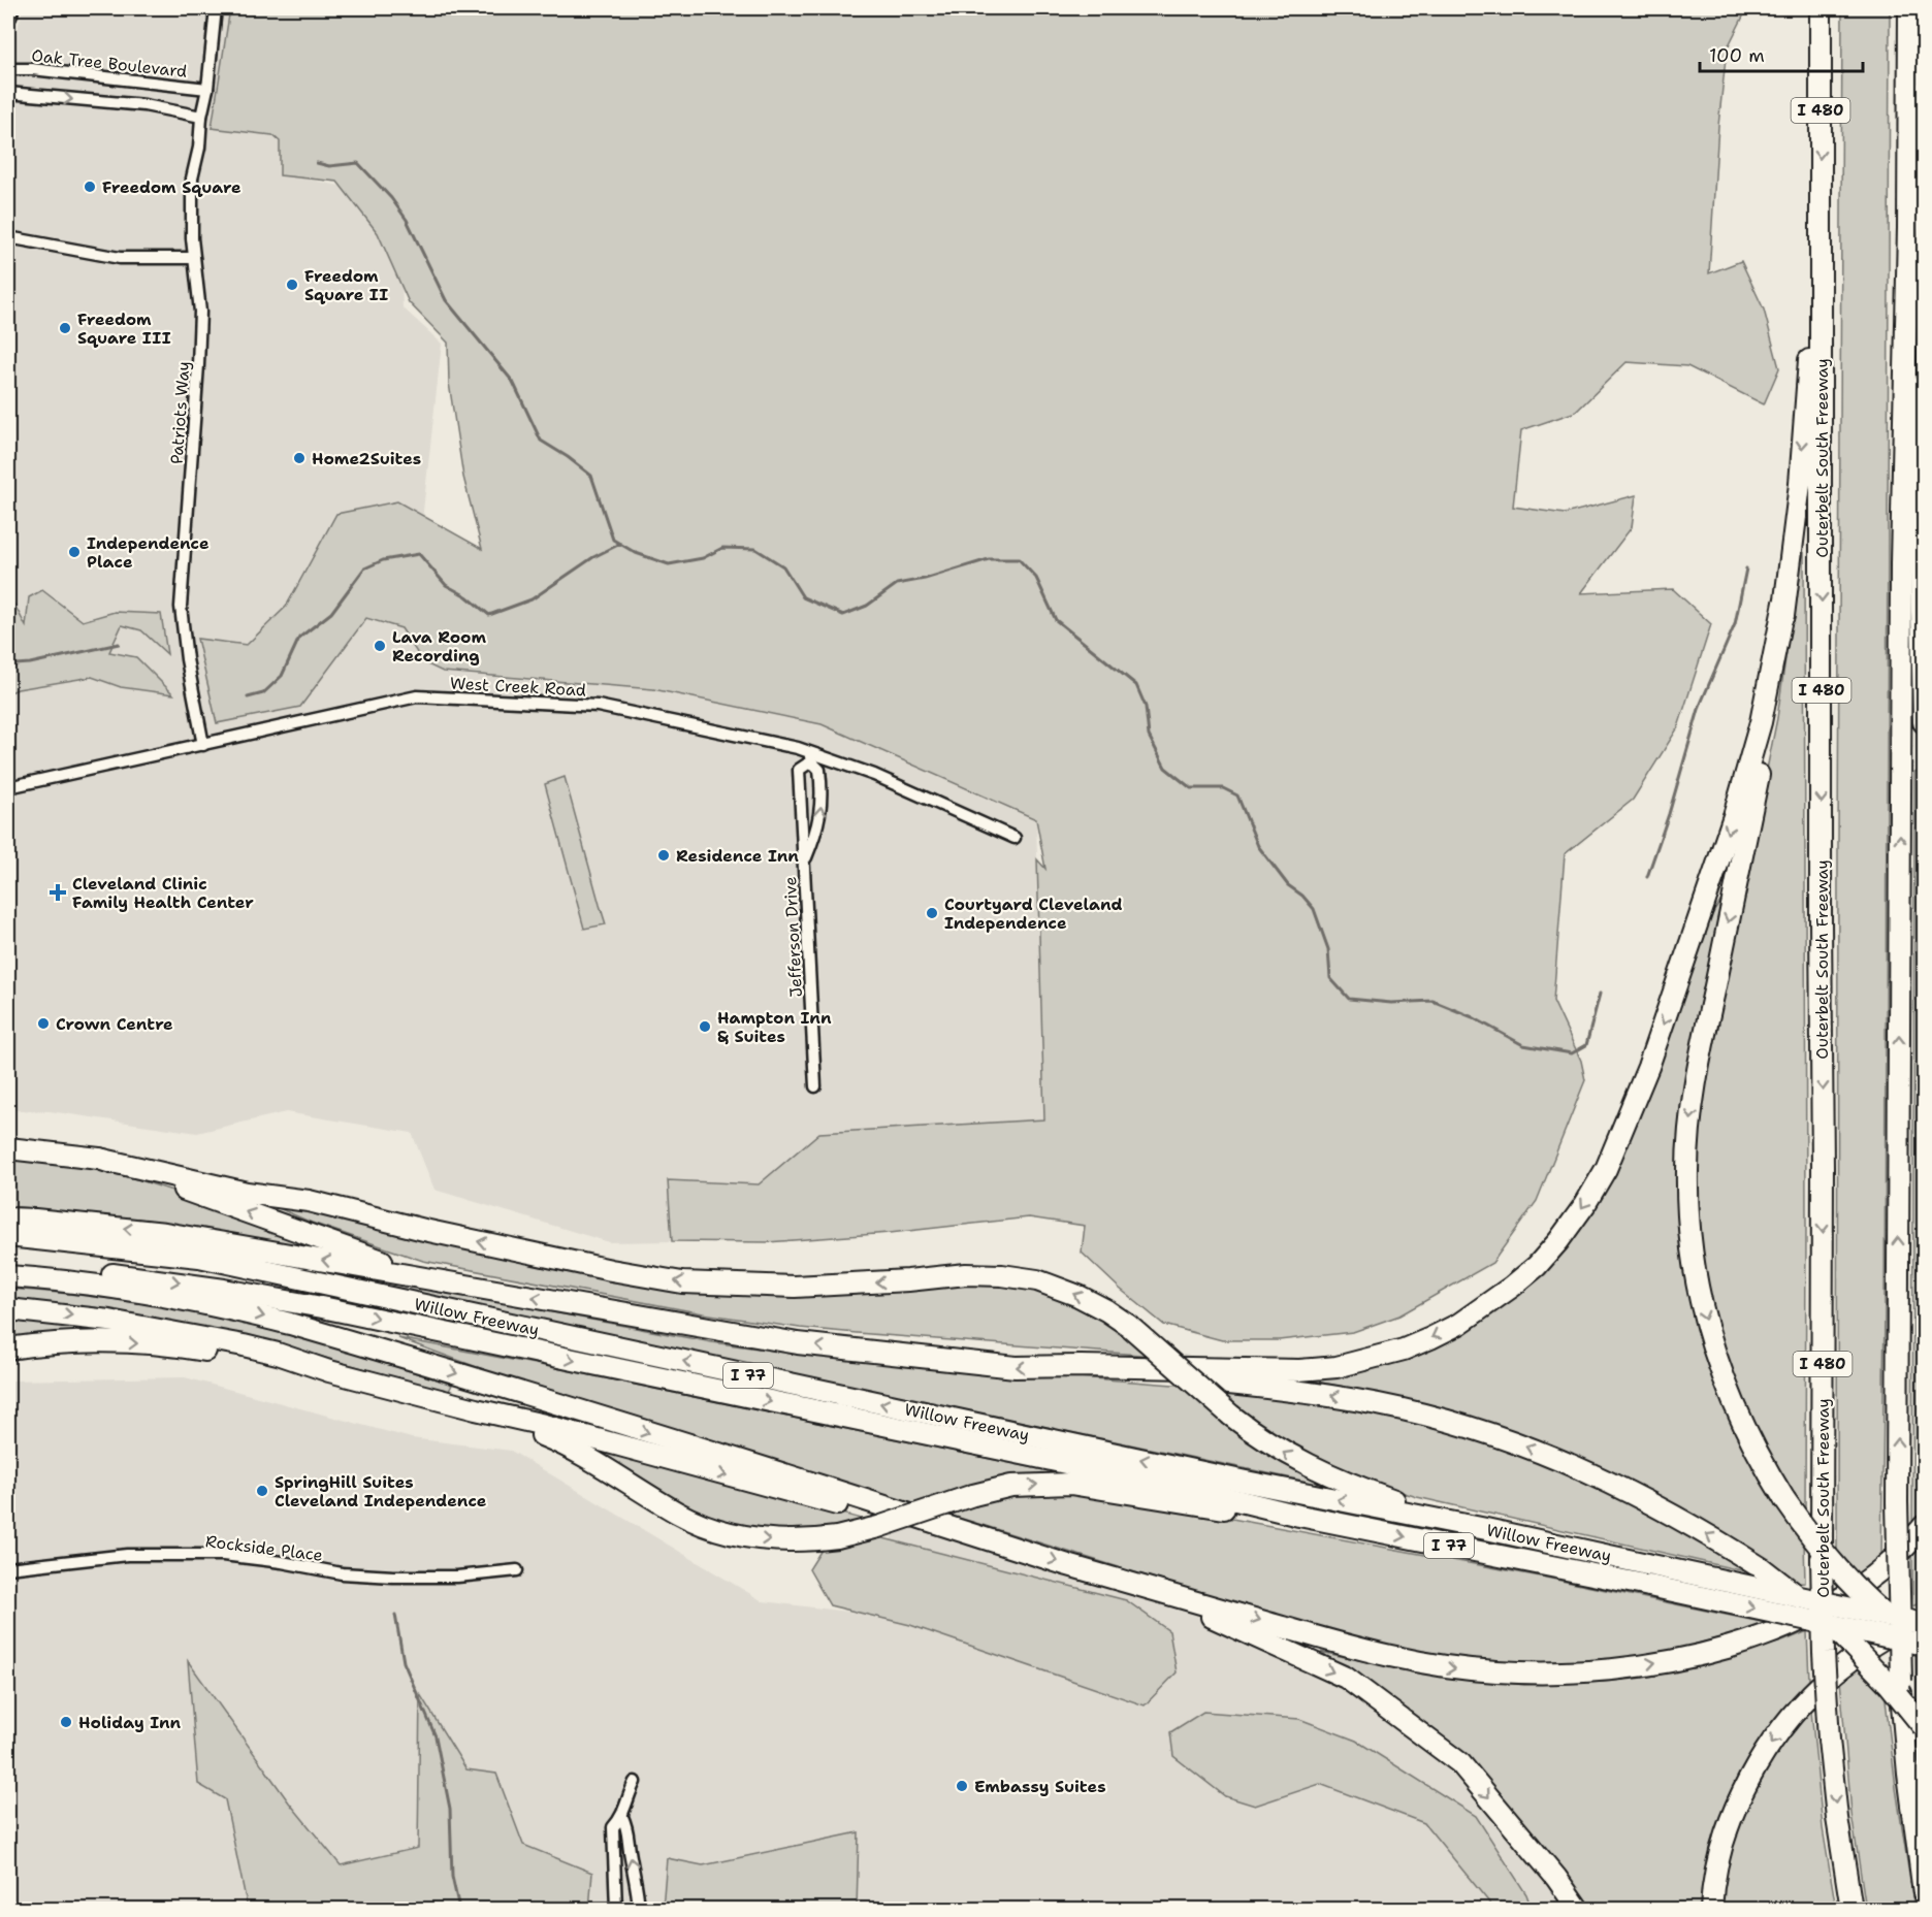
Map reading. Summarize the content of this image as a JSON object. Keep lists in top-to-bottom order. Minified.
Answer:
{"streets":{"highway":["I 480","Outerbelt South Freeway","Willow Freeway","I 77"],"street":["Oak Tree Boulevard","Patriots Way","West Creek Road","Jefferson Drive","Rockside Place"]},"crossings":[["Oak Tree Boulevard","Patriots Way"],["Patriots Way","West Creek Road"],["West Creek Road","Jefferson Drive"]],"places":{"other":["Freedom Square","Freedom Square II","Freedom Square III","Home2Suites","Independence Place","Lava Room Recording","Residence Inn","Courtyard Cleveland Independence","Crown Centre","Hampton Inn & Suites","SpringHill Suites Cleveland Independence","Holiday Inn","Embassy Suites"],"health":["Cleveland Clinic Family Health Center"]},"scale_bar":"100 m"}
